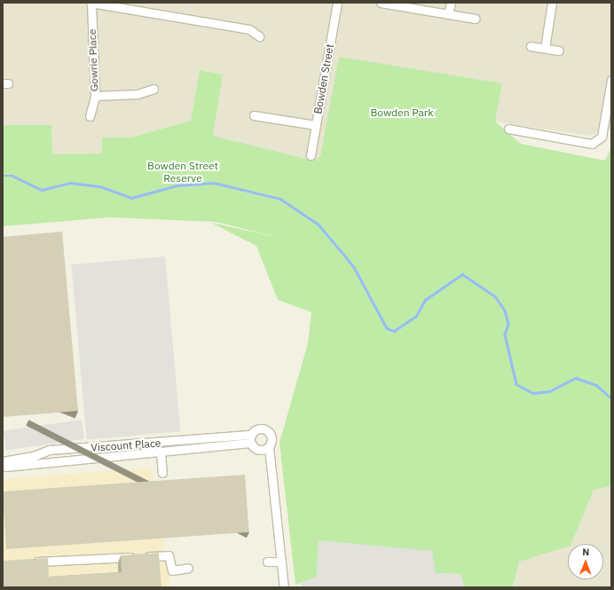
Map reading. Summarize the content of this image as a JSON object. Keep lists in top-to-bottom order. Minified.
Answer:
{"streets":{"street":["Gowrie Place","Bowden Street","Viscount Place"]},"parks":["Bowden Park","Bowden Street Reserve"],"north":"top"}
